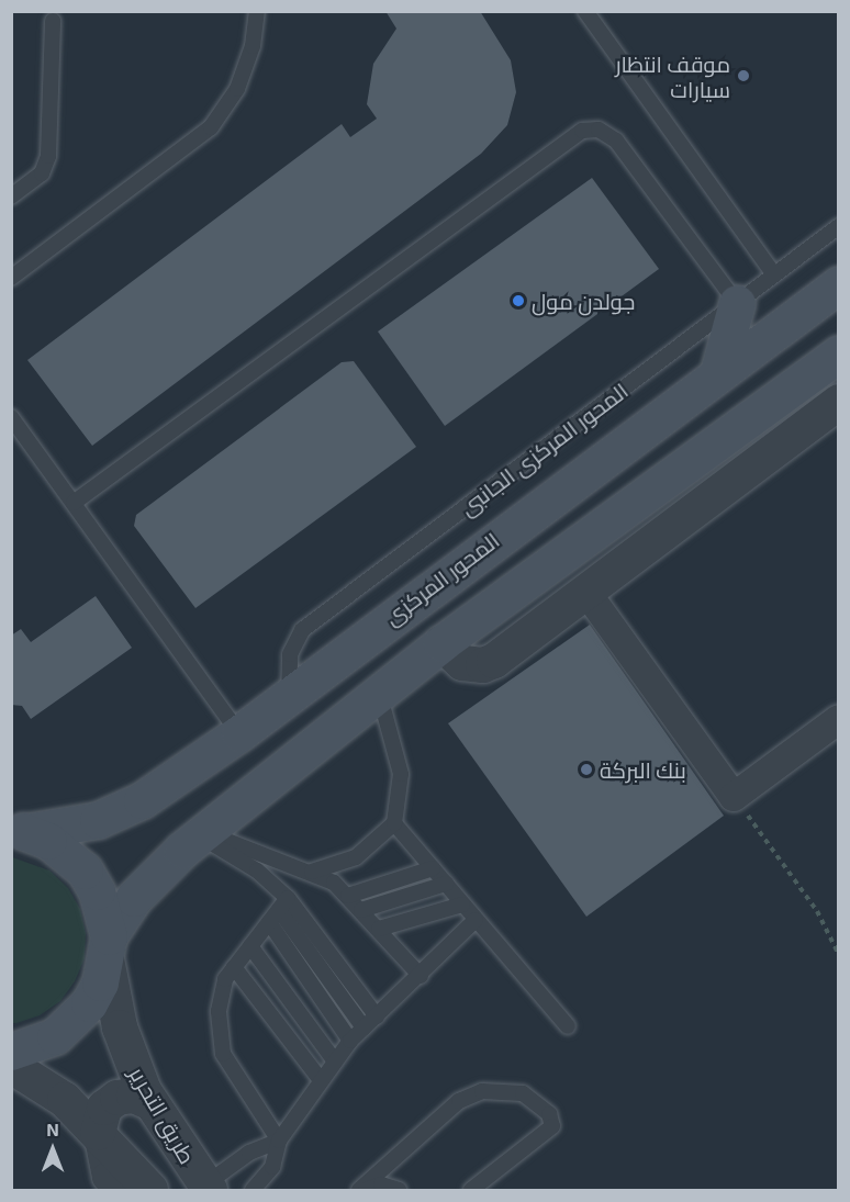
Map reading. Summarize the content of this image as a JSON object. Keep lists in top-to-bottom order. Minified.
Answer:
{"streets":{"main road":["المحور المركزى"],"street":["طريق التحرير"],"lane":["المحور المركزى الجانبى"]},"crossings":[["المحور المركزى الجانبى","المحور المركزى"]],"places":["موقف انتظار سيارات","جولدن مول","بنك البركة"],"north":"top"}
